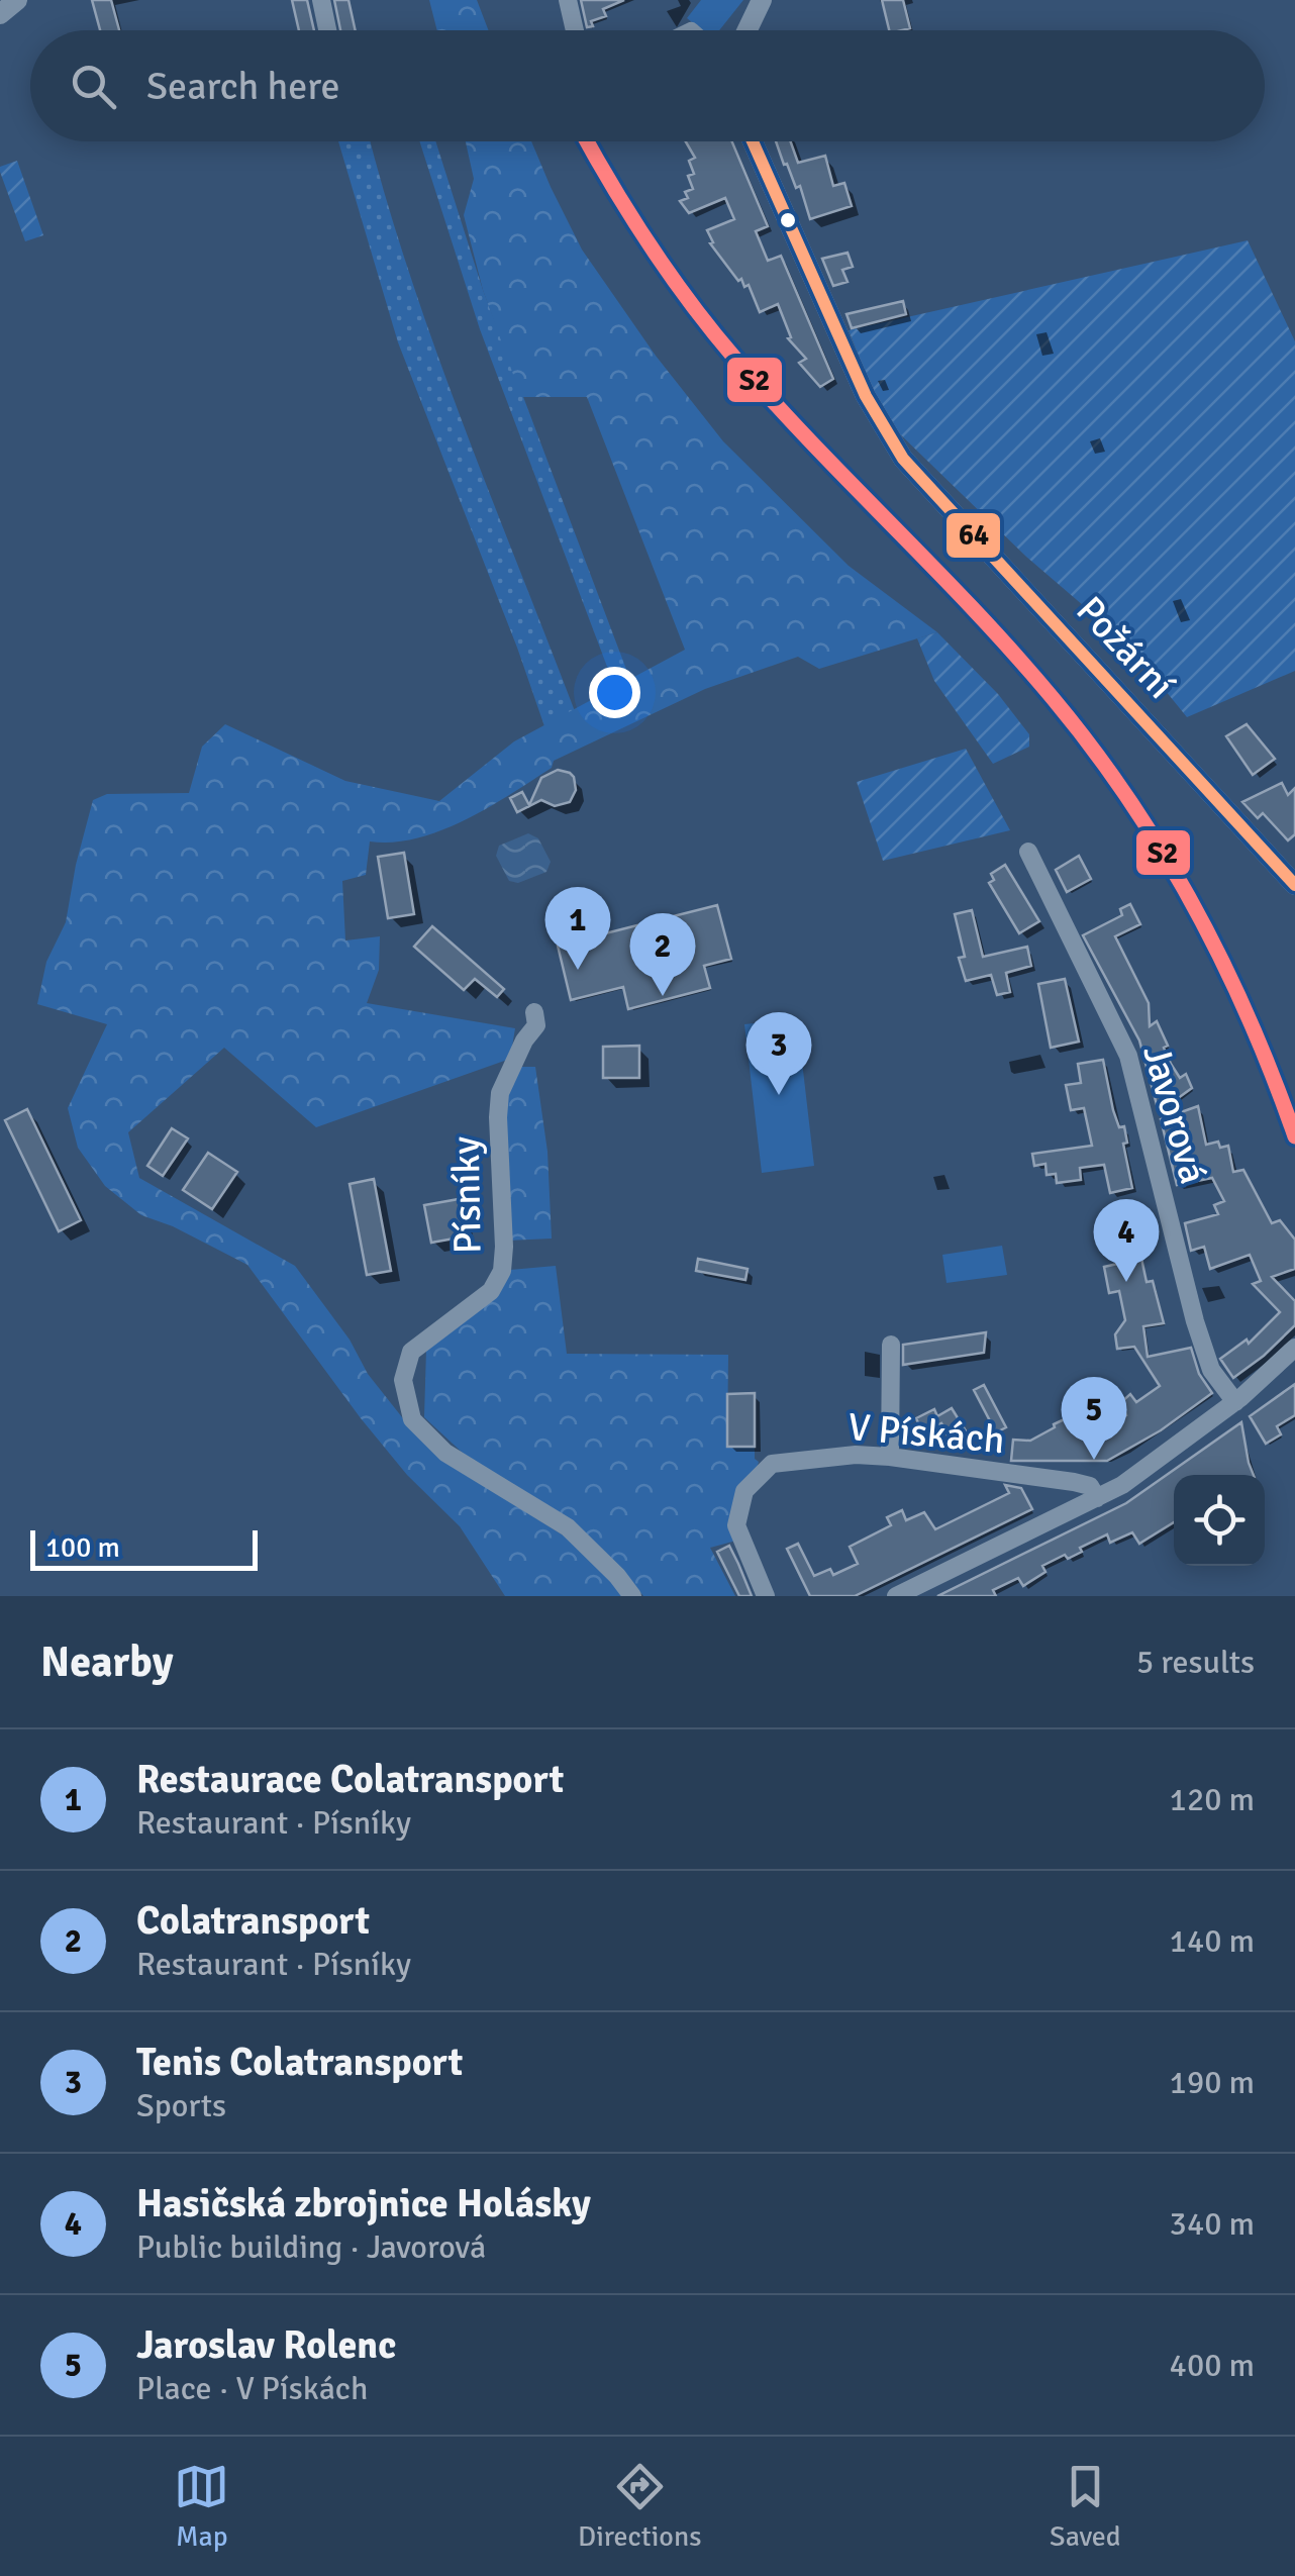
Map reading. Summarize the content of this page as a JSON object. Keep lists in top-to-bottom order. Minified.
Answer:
{"streets":{"street":["Požární","Javorová","Písníky","V Pískách"]},"lines":["transit line S2","transit line 64"],"scale_bar":"100 m","page":{"search":"Search here","pins":["1","2","3","4","5"],"scale":"100 m","heading":["Nearby","5 results"],"list":[{"mark":"1","name":"Restaurace Colatransport","note":"Restaurant · Písníky","value":"120 m"},{"mark":"2","name":"Colatransport","note":"Restaurant · Písníky","value":"140 m"},{"mark":"3","name":"Tenis Colatransport","note":"Sports","value":"190 m"},{"mark":"4","name":"Hasičská zbrojnice Holásky","note":"Public building · Javorová","value":"340 m"},{"mark":"5","name":"Jaroslav Rolenc","note":"Place · V Pískách","value":"400 m"}],"nav":["Map","Directions","Saved"]}}
